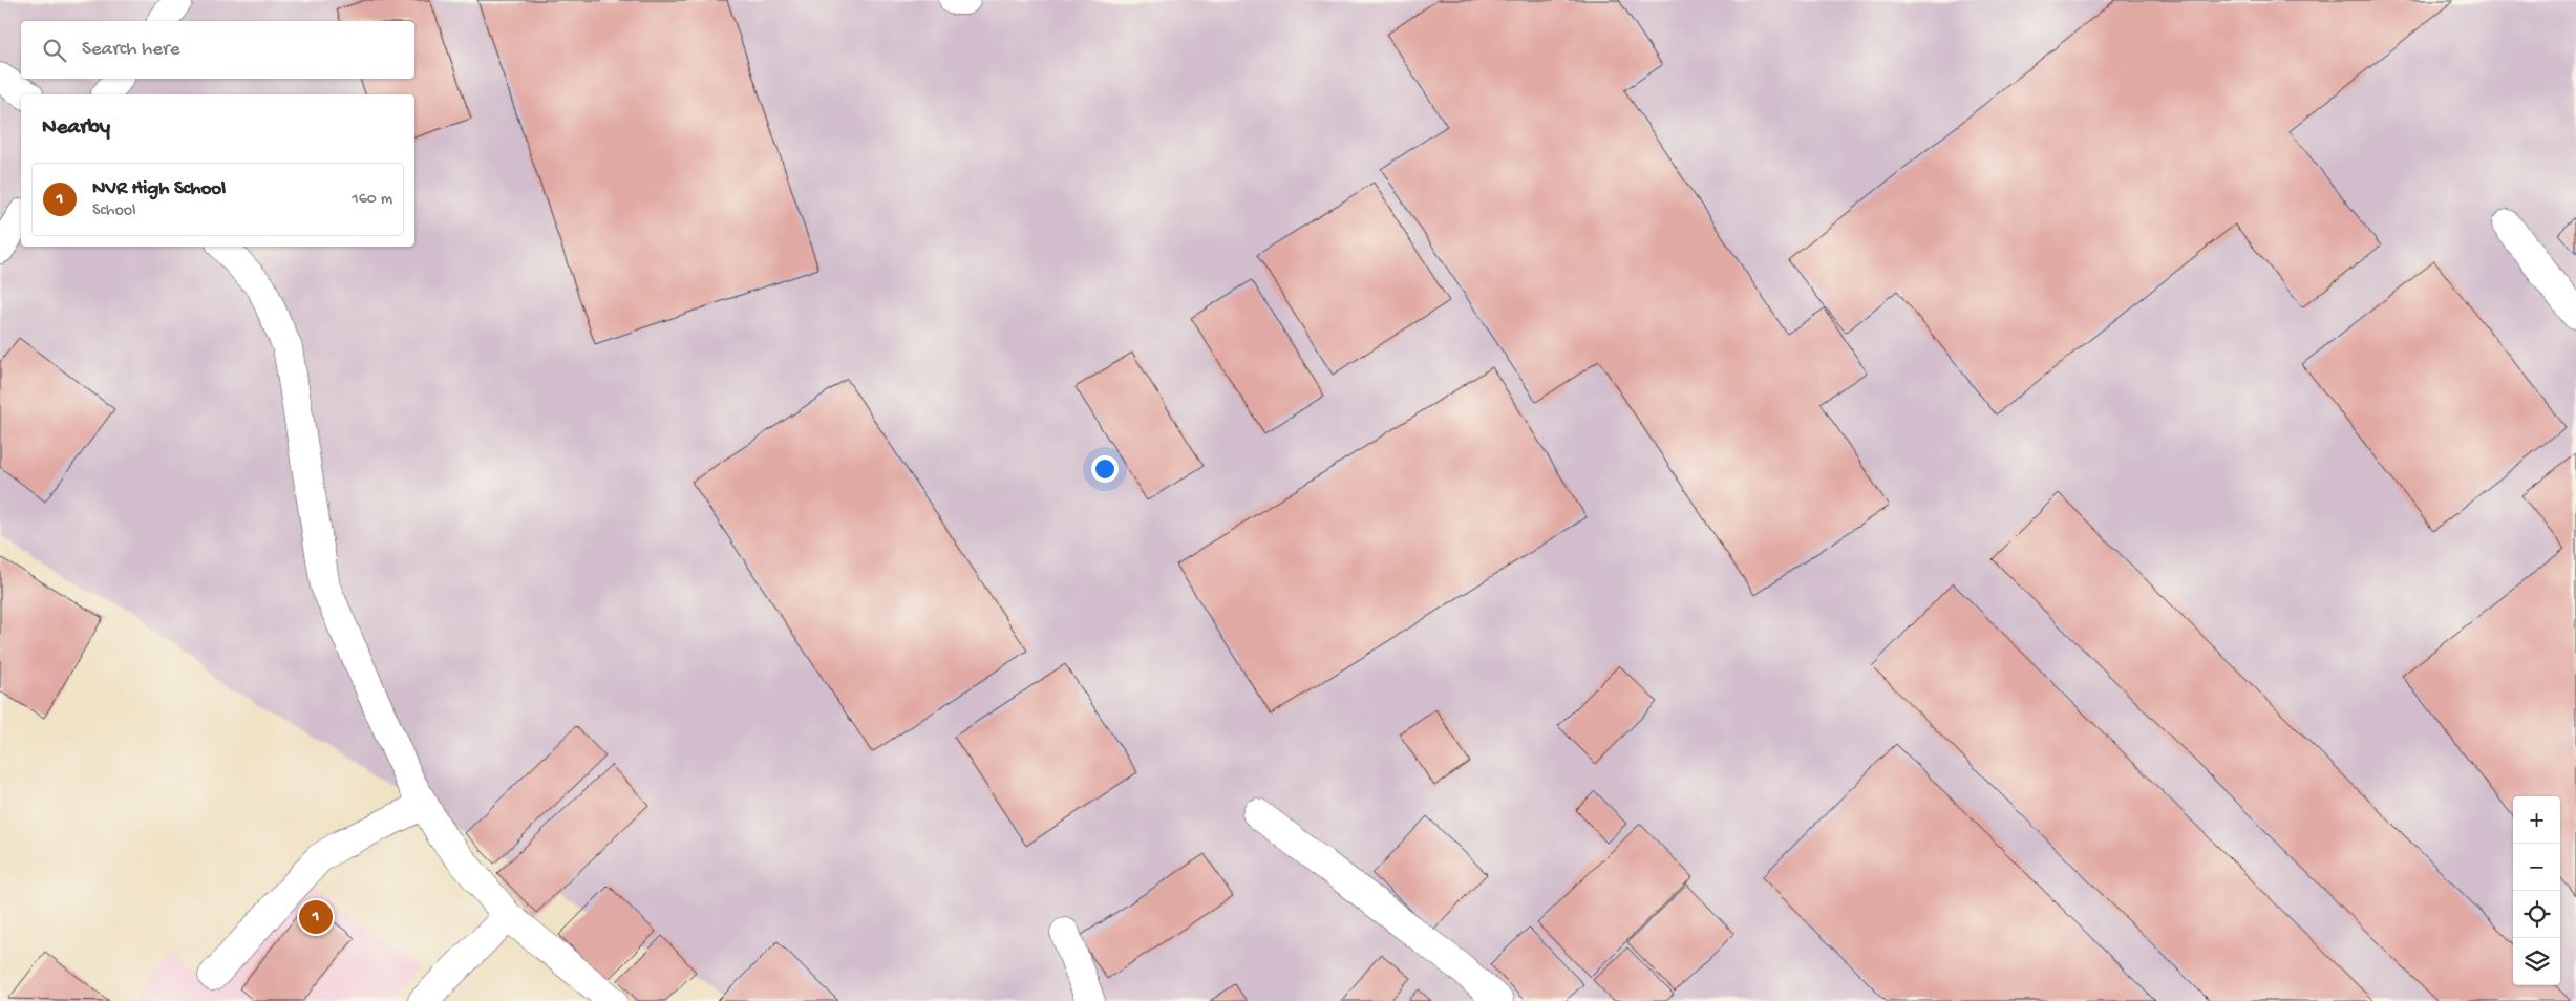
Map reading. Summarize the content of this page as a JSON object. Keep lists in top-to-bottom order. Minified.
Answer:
{"page":{"search":"Search here","heading":"Nearby","list":[{"mark":"1","name":"NVR High School","note":"School","value":"160 m"}],"map_buttons":["+","−"],"pins":"1"}}
